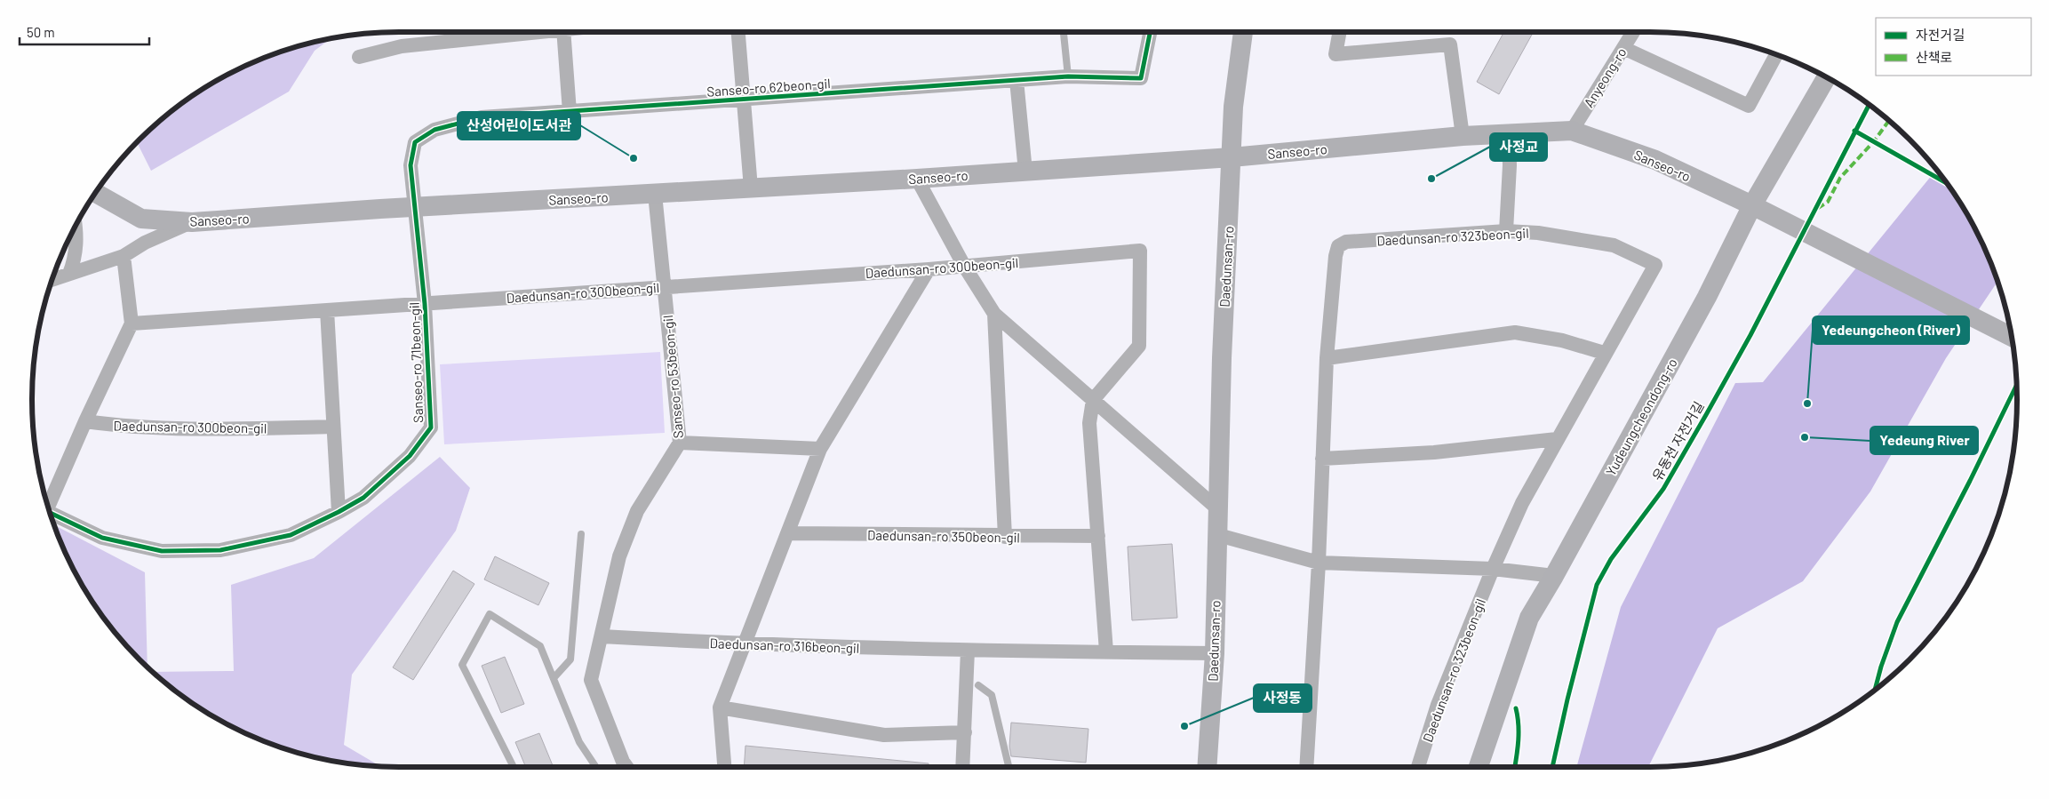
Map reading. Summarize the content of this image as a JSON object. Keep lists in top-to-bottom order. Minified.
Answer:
{"streets":{"main road":["Sanseo-ro","Daedunsan-ro","Yudeungcheondong-ro"],"street":["Anyeong-ro","Sanseo-ro 62beon-gil","Daedunsan-ro 323beon-gil","Daedunsan-ro 300beon-gil","Sanseo-ro 71beon-gil","Sanseo-ro 53beon-gil","Daedunsan-ro 350beon-gil","Daedunsan-ro 316beon-gil"],"cycle path":["유동천 자전거길"]},"crossings":[["Anyeong-ro","Sanseo-ro"],["Sanseo-ro 62beon-gil","Sanseo-ro"],["Sanseo-ro 62beon-gil","Sanseo-ro 71beon-gil"],["Sanseo-ro","Daedunsan-ro"],["Sanseo-ro","Sanseo-ro 71beon-gil"],["Sanseo-ro","Sanseo-ro 53beon-gil"],["Sanseo-ro","Yudeungcheondong-ro"],["Daedunsan-ro","Daedunsan-ro 316beon-gil"],["Daedunsan-ro 300beon-gil","Sanseo-ro 71beon-gil"],["Daedunsan-ro 300beon-gil","Sanseo-ro 53beon-gil"],["Sanseo-ro 53beon-gil","Daedunsan-ro 316beon-gil"]],"places":["산성어린이도서관","사정교","Yedeungcheon (River)","Yedeung River","사정동"],"legend":["자전거길","산책로"],"scale_bar":"50 m"}
